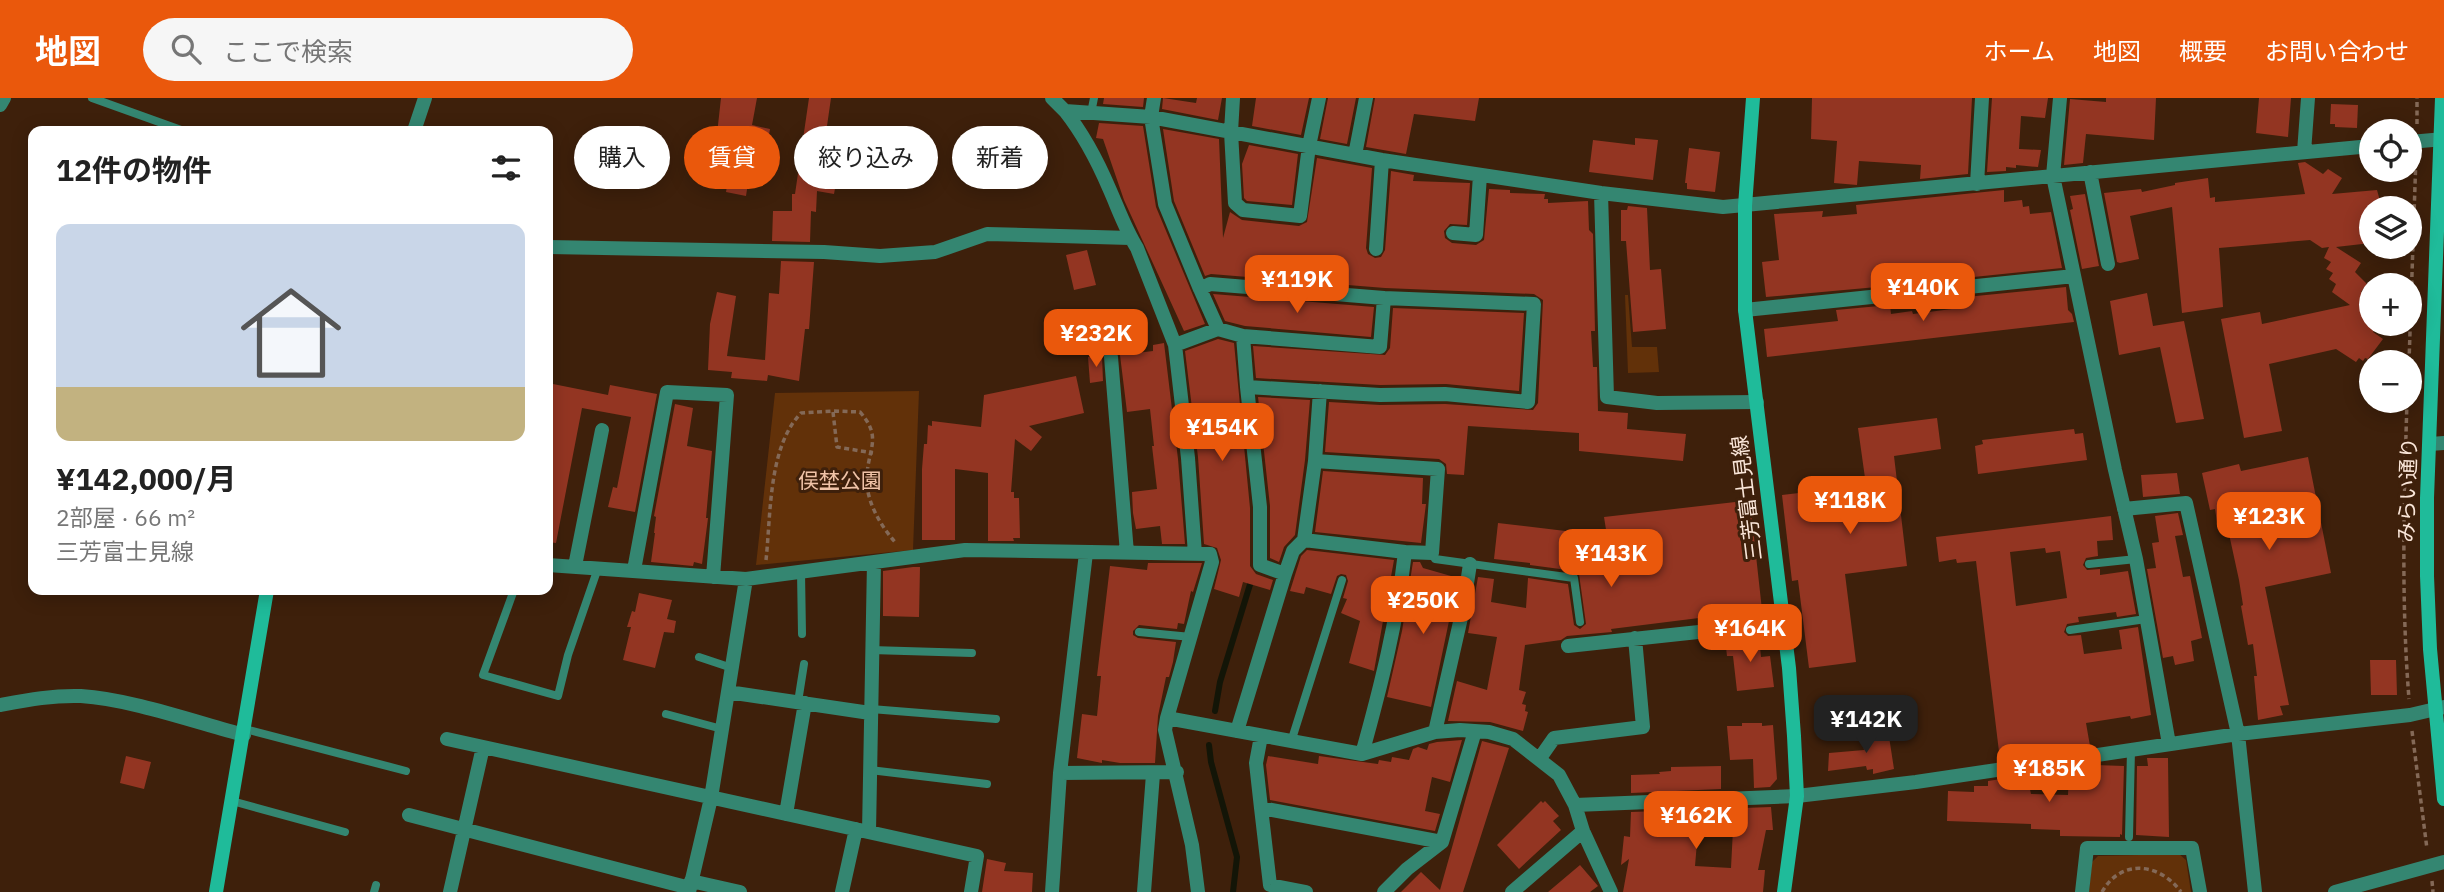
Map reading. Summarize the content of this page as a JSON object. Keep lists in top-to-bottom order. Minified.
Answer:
{"streets":{"street":["みらい通り","三芳富士見線"]},"parks":["俣埜公園"],"page":{"header":"地図","search":"ここで検索","nav":["ホーム","地図","概要","お問い合わせ"],"map_buttons":["+","−"],"chip":["購入","賃貸","絞り込み","新着"],"heading":"12件の物件","list":[{"name":"¥142,000/月","note":"2部屋 · 66 m² · 三芳富士見線"}],"price":["¥119K","¥140K","¥232K","¥154K","¥118K","¥123K","¥143K","¥250K","¥164K","¥142K","¥185K","¥162K"]}}
